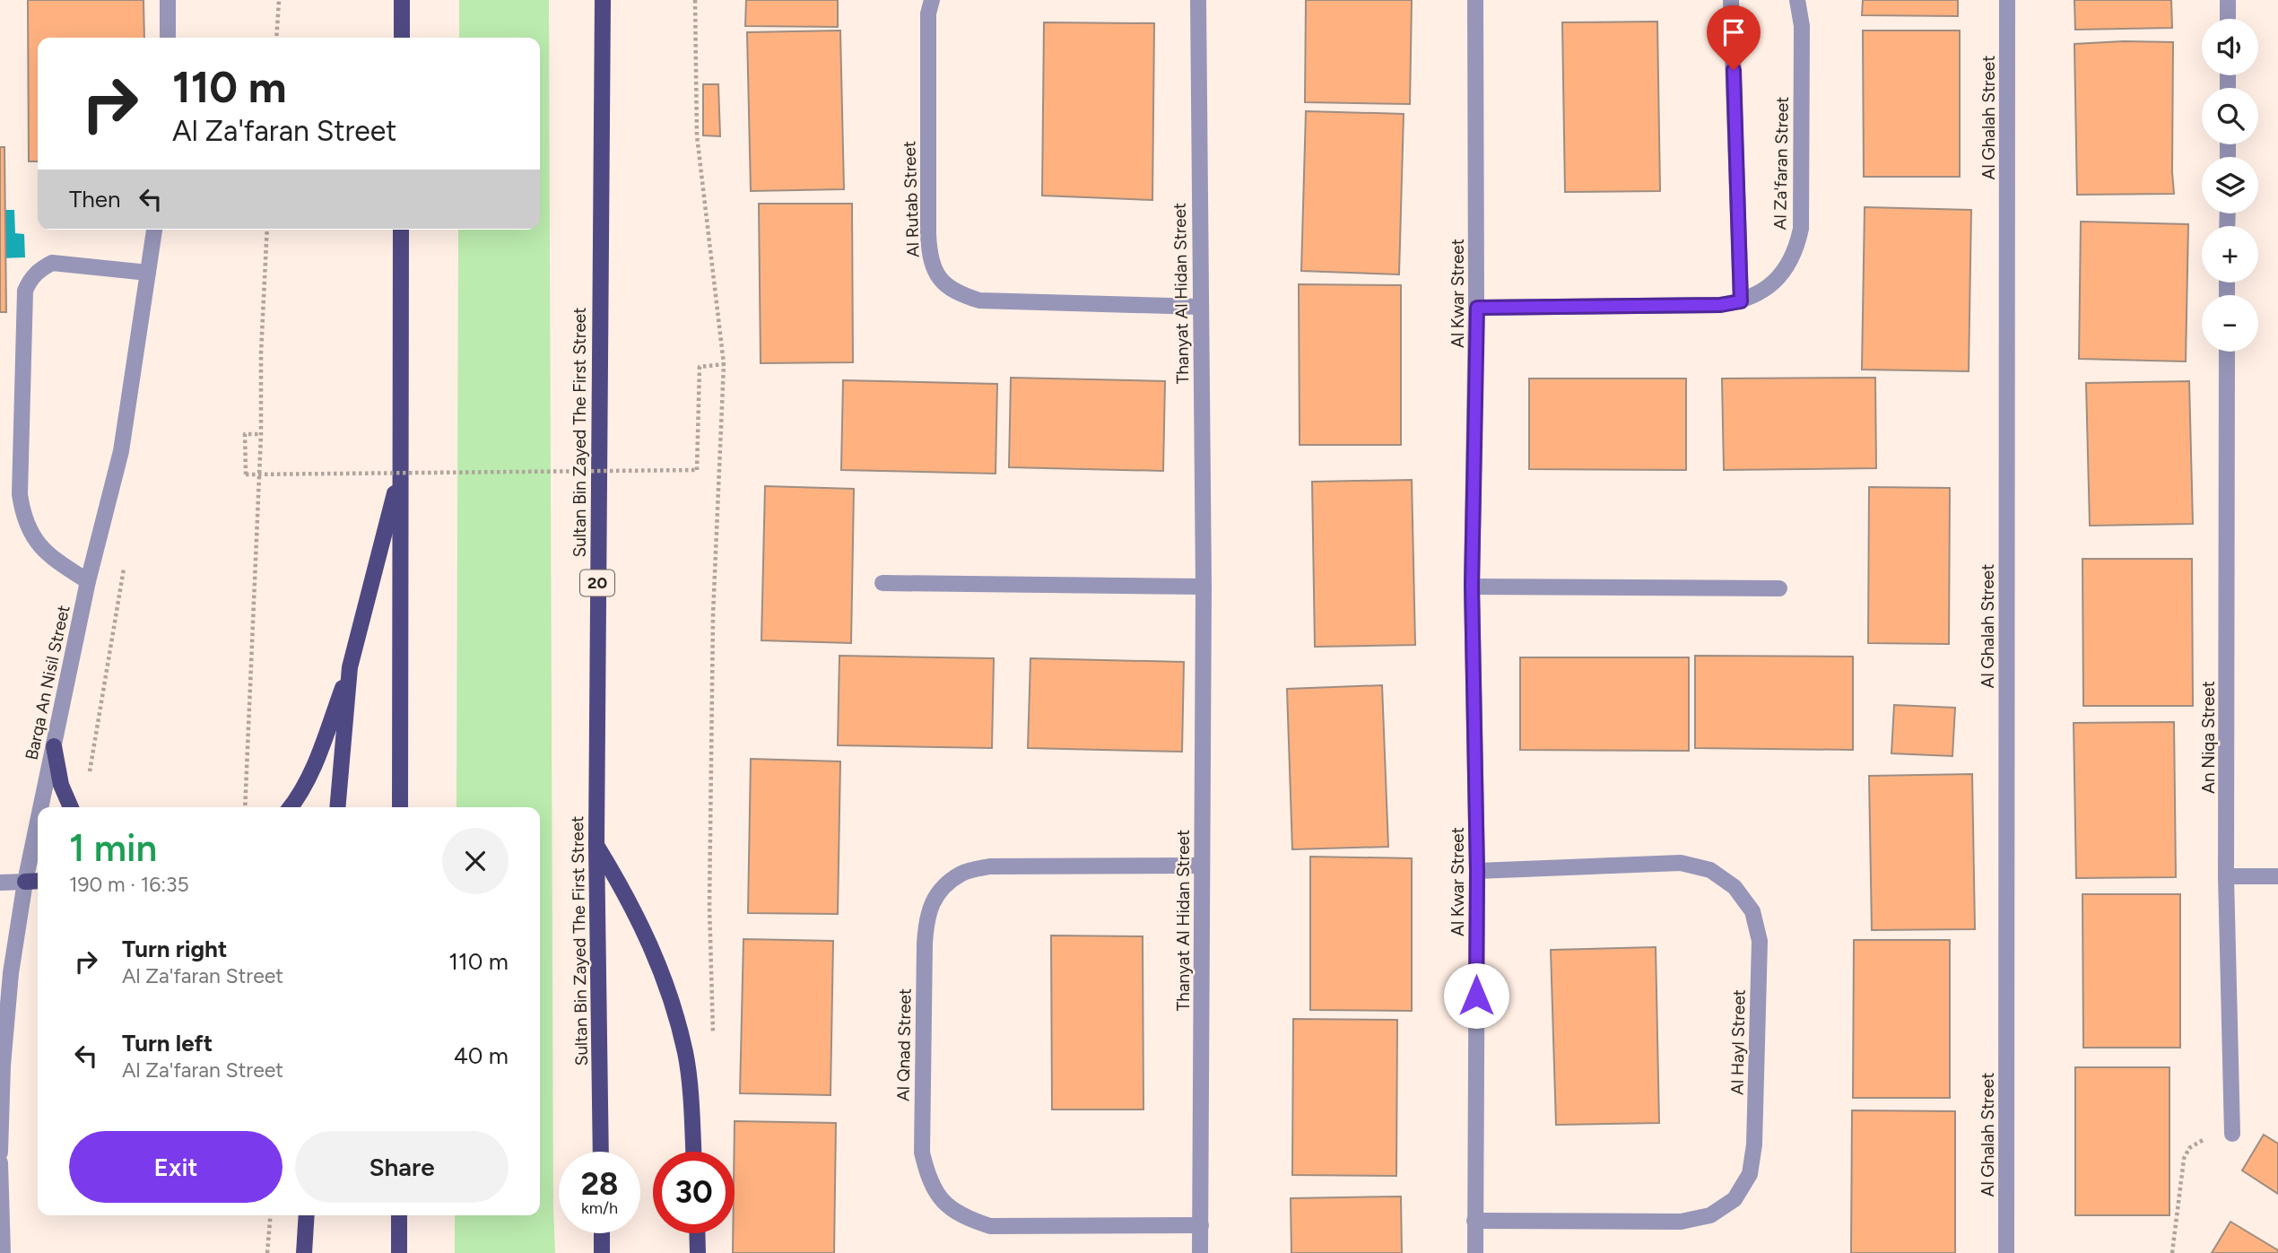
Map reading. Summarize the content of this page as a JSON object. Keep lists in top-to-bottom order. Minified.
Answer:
{"streets":{"main road":["Sultan Bin Zayed The First Street","20"],"street":["Al Ghalah Street","Al Za'faran Street","Al Rutab Street","Thanyat Al Hidan Street","Al Kwar Street","Barqa An Nisil Street","An Niqa Street","Al Hayl Street","Al Qnad Street"]},"crossings":[["Al Za'faran Street","Al Kwar Street"],["Al Rutab Street","Thanyat Al Hidan Street"],["Thanyat Al Hidan Street","Al Qnad Street"],["Al Kwar Street","Al Hayl Street"]],"page":{"map_buttons":["+","−"],"turn":["110 m","Al Za'faran Street"],"then":"Then","heading":["1 min","190 m · 16:35"],"list":[{"name":"Turn right","note":"Al Za'faran Street","value":"110 m"},{"name":"Turn left","note":"Al Za'faran Street","value":"40 m"}],"buttons":["Exit","Share"],"speed":"28 km/h","limit":"30"}}
